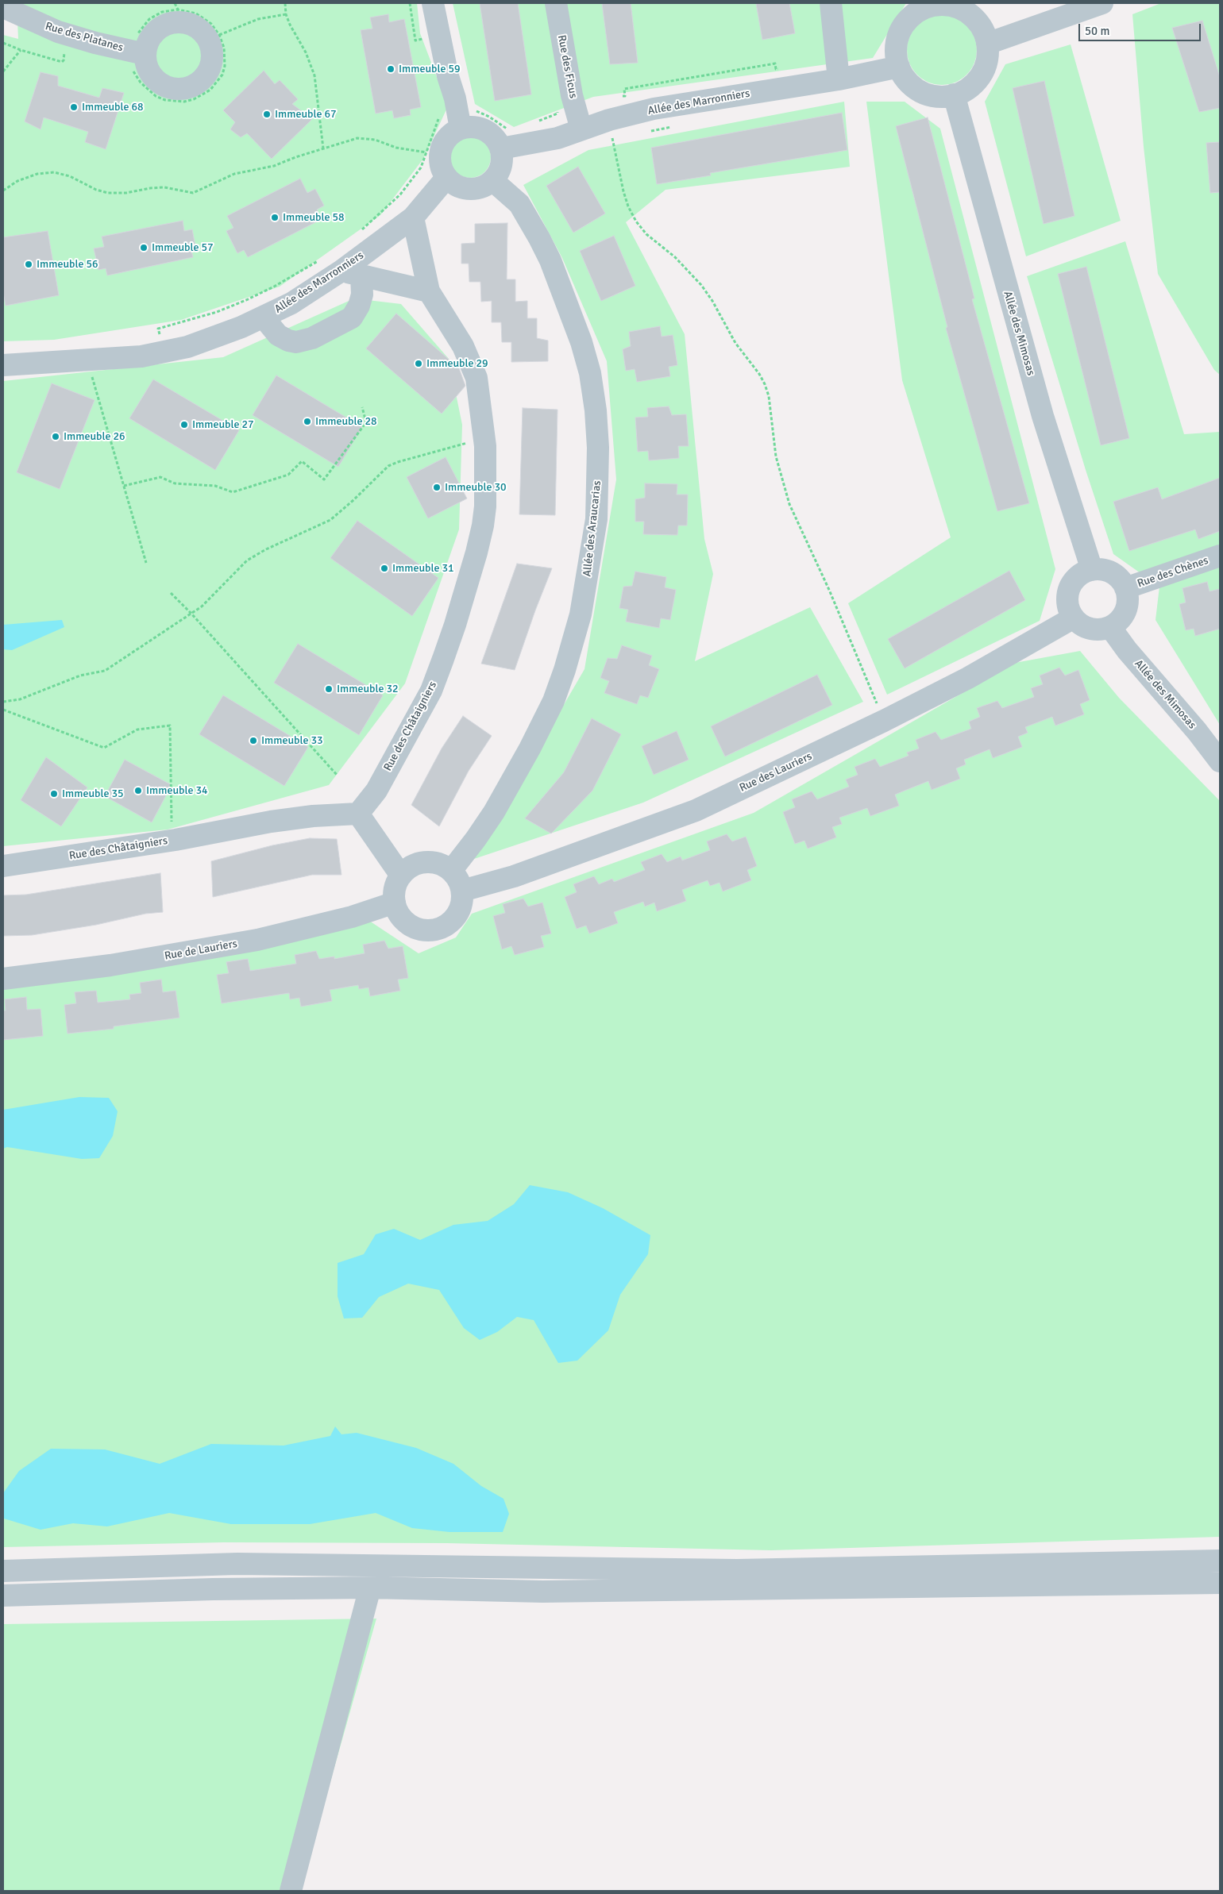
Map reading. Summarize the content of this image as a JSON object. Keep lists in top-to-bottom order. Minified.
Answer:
{"streets":{"street":["Rue des Platanes","Rue des Ficus","Allée des Marronniers","Allée des Mimosas","Allée des Araucarias","Rue des Chènes","Rue des Châtaigniers","Rue des Lauriers","Rue de Lauriers"]},"crossings":[["Rue des Ficus","Allée des Marronniers"],["Allée des Marronniers","Allée des Mimosas"],["Allée des Marronniers","Allée des Araucarias"],["Allée des Mimosas","Rue des Chènes"],["Allée des Mimosas","Rue des Lauriers"],["Allée des Araucarias","Rue des Lauriers"],["Allée des Araucarias","Rue de Lauriers"],["Rue des Chènes","Rue des Lauriers"],["Rue des Lauriers","Rue de Lauriers"]],"places":["Immeuble 59","Immeuble 68","Immeuble 67","Immeuble 58","Immeuble 57","Immeuble 56","Immeuble 29","Immeuble 28","Immeuble 27","Immeuble 26","Immeuble 30","Immeuble 31","Immeuble 32","Immeuble 33","Immeuble 34","Immeuble 35"],"scale_bar":"50 m"}
